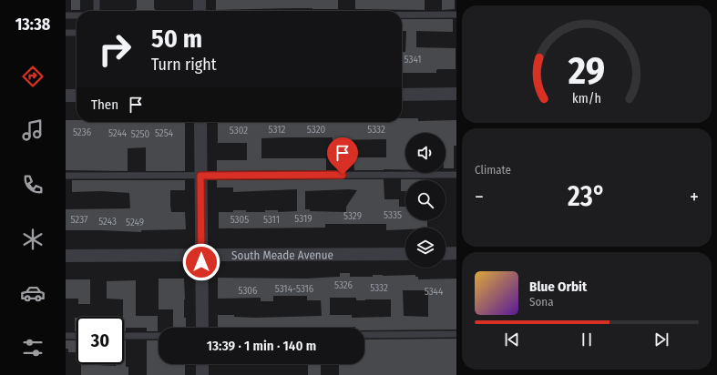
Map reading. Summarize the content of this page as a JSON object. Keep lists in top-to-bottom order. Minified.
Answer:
{"streets":{"street":["South Meade Avenue"]},"house_numbers":["5341","5312","5320","5332","5302","5236","5244","5254","5250","5335","5329","5319","5237","5305","5311","5243","5249","5326","5332","5314-5316","5306","5344"],"page":{"tabs":"13:38","turn":["50 m","Turn right"],"then":"Then","tile":"Climate","heat":["−","23°","+"],"song":["Blue Orbit","Sona"],"limit":"30","trip":"13:39 · 1 min · 140 m","gauge":["29","km/h"]}}
